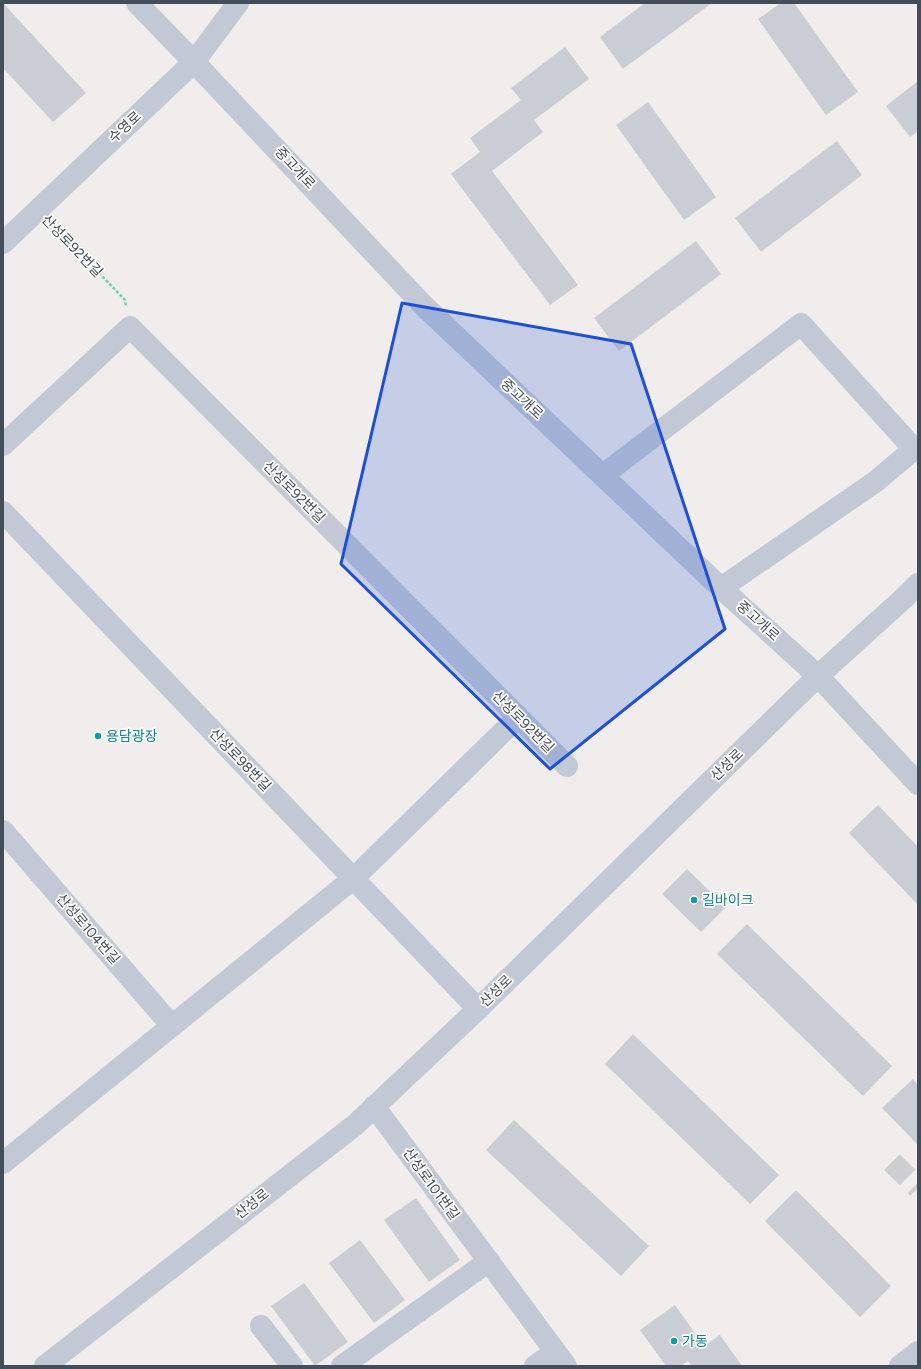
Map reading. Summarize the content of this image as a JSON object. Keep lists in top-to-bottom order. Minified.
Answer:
{"streets":{"street":["수영로","중고개로","산성로92번길","산성로98번길","산성로","산성로104번길","산성로101번길"]},"crossings":[["수영로","중고개로"],["수영로","산성로92번길"],["중고개로","산성로"],["산성로98번길","산성로"],["산성로","산성로101번길"]],"places":["용담광장","길바이크","가동"]}
